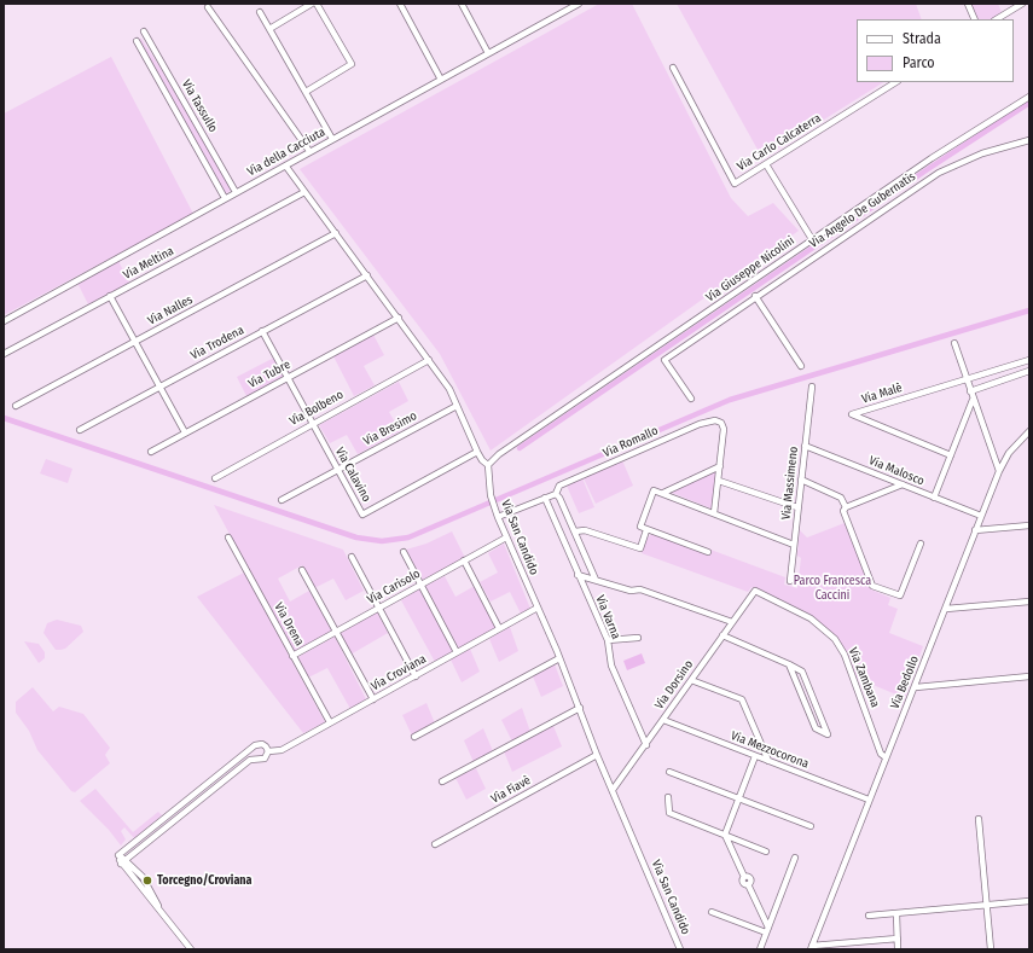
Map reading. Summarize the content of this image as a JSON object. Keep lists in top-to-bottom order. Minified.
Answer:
{"streets":{"street":["Via Tassullo","Via Carlo Calcaterra","Via della Cacciuta","Via Angelo De Gubernatis","Via Meltina","Via Giuseppe Nicolini","Via Nalles","Via Trodena","Via Tubre","Via Malè","Via Bolbeno","Via Bresimo","Via Romallo","Via Malosco","Via Calavino","Via Massimeno","Via San Candido","Via Carisolo","Via Varna","Via Drena","Via Croviana","Via Zambana","Via Bedollo","Via Dorsino","Via Mezzocorona","Via Fiavè"]},"crossings":[["Via Tassullo","Via della Cacciuta"],["Via Giuseppe Nicolini","Via San Candido"],["Via Trodena","Via Calavino"],["Via Tubre","Via Calavino"],["Via Bolbeno","Via Calavino"],["Via Bresimo","Via Calavino"],["Via Romallo","Via San Candido"],["Via Romallo","Via Varna"],["Via Malosco","Via Massimeno"],["Via Malosco","Via Bedollo"],["Via San Candido","Via Carisolo"],["Via San Candido","Via Croviana"],["Via San Candido","Via Dorsino"],["Via San Candido","Via Fiavè"],["Via Carisolo","Via Drena"],["Via Varna","Via Dorsino"],["Via Drena","Via Croviana"],["Via Zambana","Via Bedollo"],["Via Zambana","Via Dorsino"],["Via Bedollo","Via Mezzocorona"],["Via Dorsino","Via Mezzocorona"]],"parks":["Parco Francesca Caccini"],"places":["Torcegno/Croviana"],"legend":["Strada","Parco"]}
